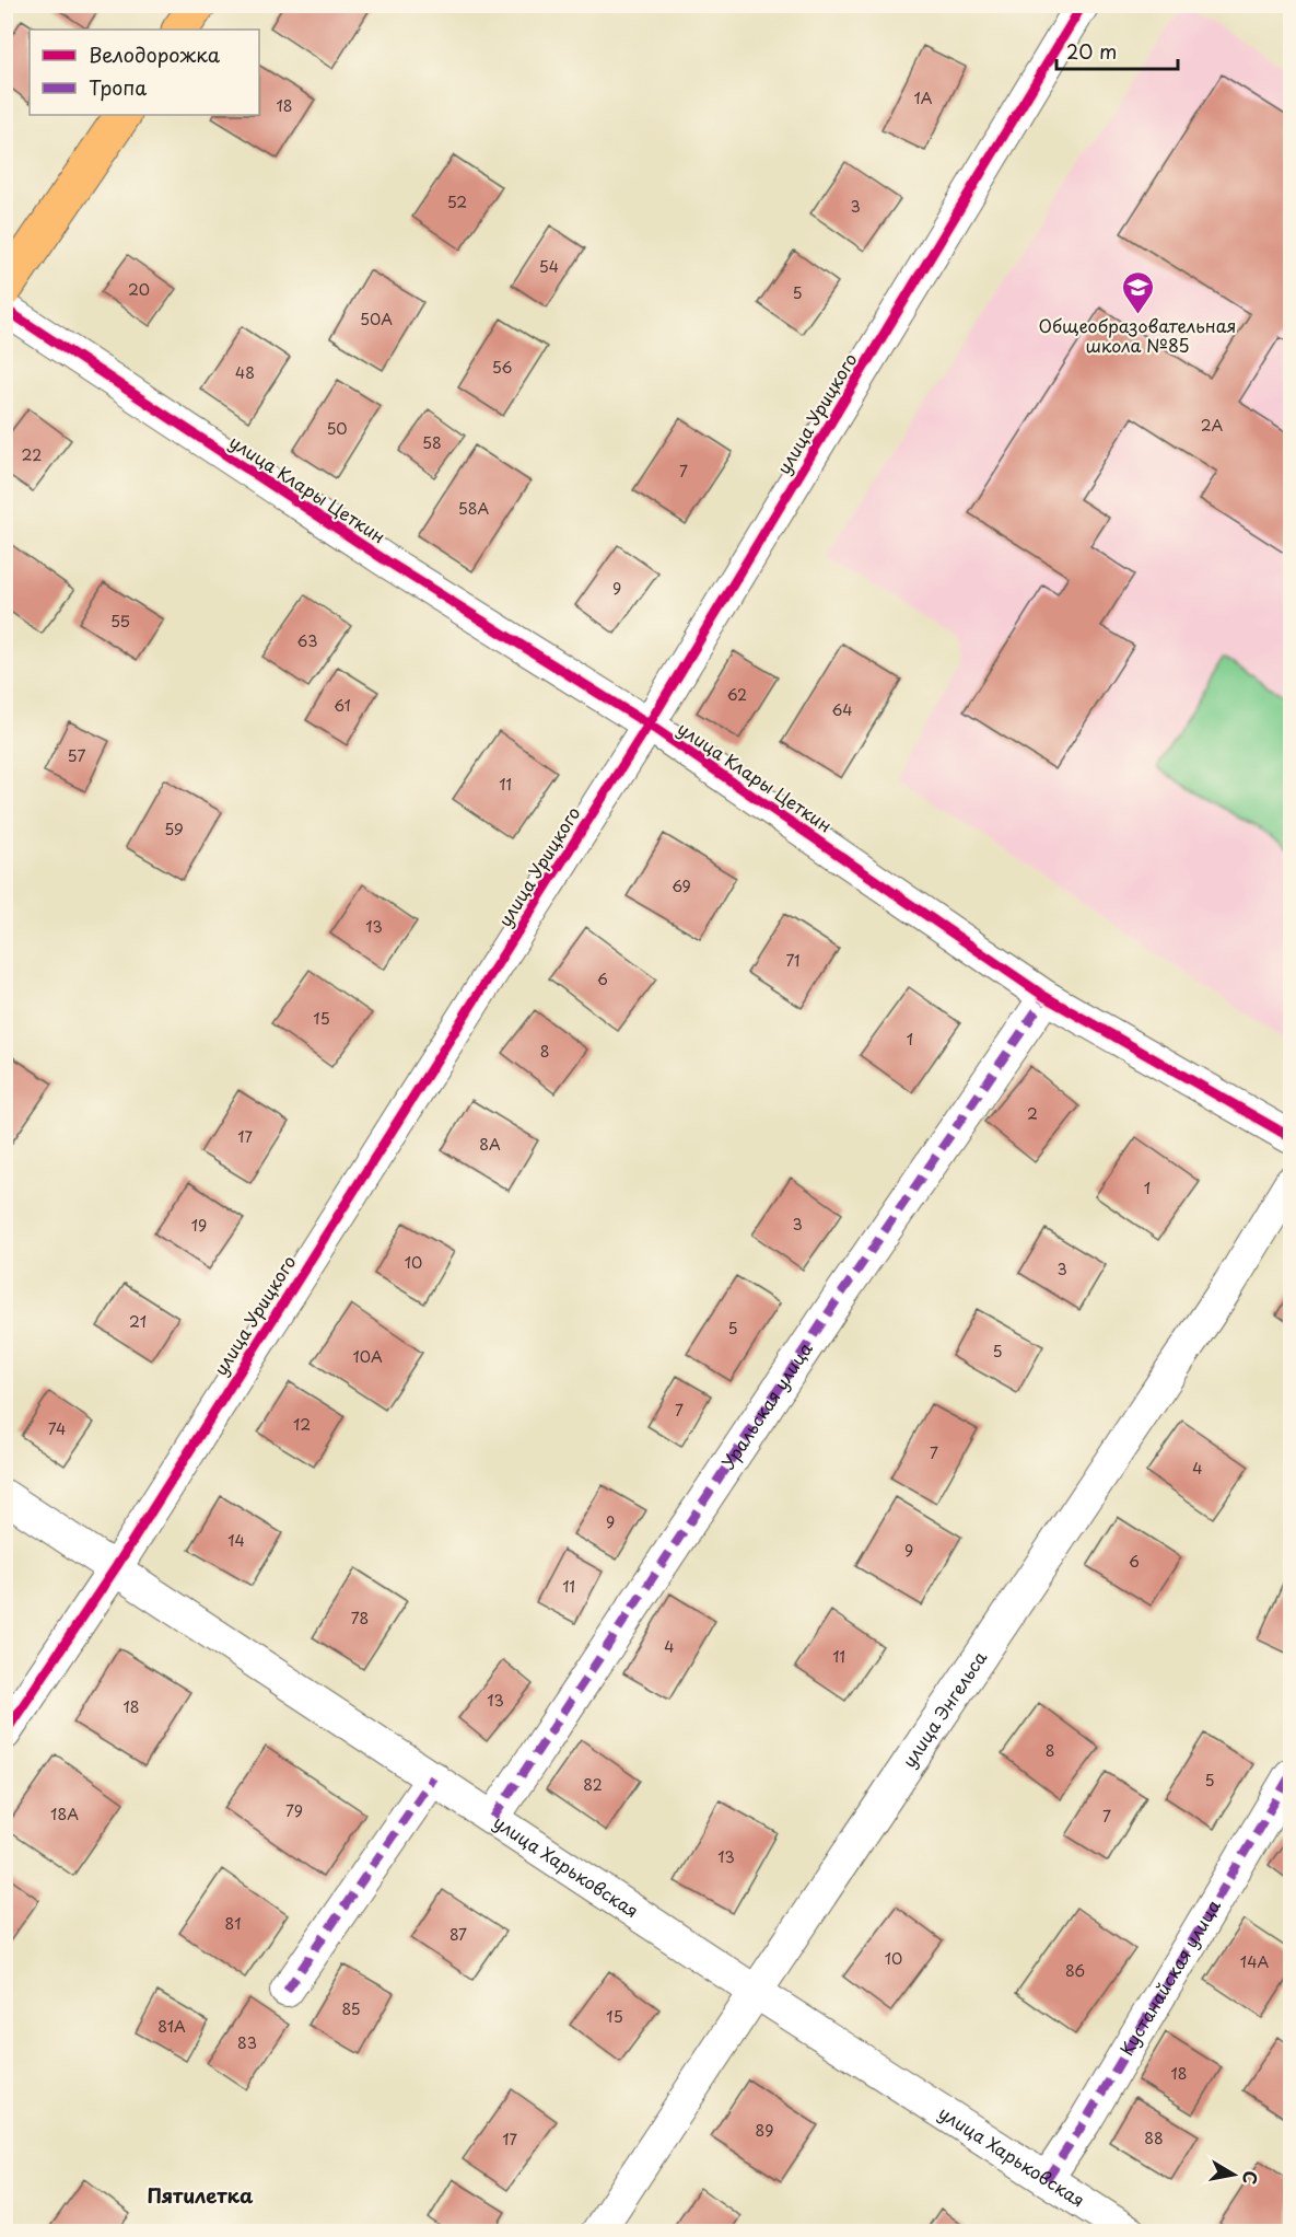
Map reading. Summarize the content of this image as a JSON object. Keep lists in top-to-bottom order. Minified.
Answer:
{"streets":{"street":["улица Урицкого","улица Клары Цеткин","Уральская улица","улица Энгельса","улица Харьковская","Кустанайская улица"]},"crossings":[["улица Урицкого","улица Клары Цеткин"],["улица Урицкого","улица Харьковская"],["улица Клары Цеткин","Уральская улица"],["Уральская улица","улица Харьковская"],["улица Энгельса","улица Харьковская"],["улица Харьковская","Кустанайская улица"]],"districts":["Пятилетка"],"places":{"school or university":["Общеобразовательная школа №85"]},"house_numbers":["1А","18","52","3","54","20","5","50А","56","48","2А","50","58","22","7","58А","9","55","63","62","61","64","57","11","59","69","13","71","6","15","1","8","2","17","8А","1","3","19","10","3","21","5","5","10А","7","12","74","7","4","9","14","9","6","11","78","4","11","13","18","8","5","82","79","18А","7","13","81","87","10","14А","86","85","15","81А","83","18","89","88","17"],"legend":["Велодорожка","Тропа"],"scale_bar":"20 m","north":"right"}
